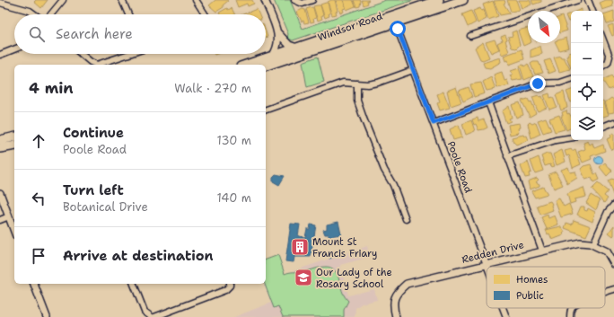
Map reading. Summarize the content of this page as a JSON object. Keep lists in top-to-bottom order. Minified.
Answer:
{"streets":{"main road":["Windsor Road"],"street":["Poole Road","Redden Drive"]},"crossings":[["Windsor Road","Poole Road"],["Poole Road","Redden Drive"]],"places":{"building":["Mount St Francis Friary"],"school or university":["Our Lady of the Rosary School"]},"legend":["Homes","Public"],"north":"bottom right","page":{"map_buttons":["+","−"],"search":"Search here","heading":["4 min","Walk · 270 m"],"list":[["Continue","Poole Road","130 m"],["Turn left","Botanical Drive","140 m"],"Arrive at destination"]}}
